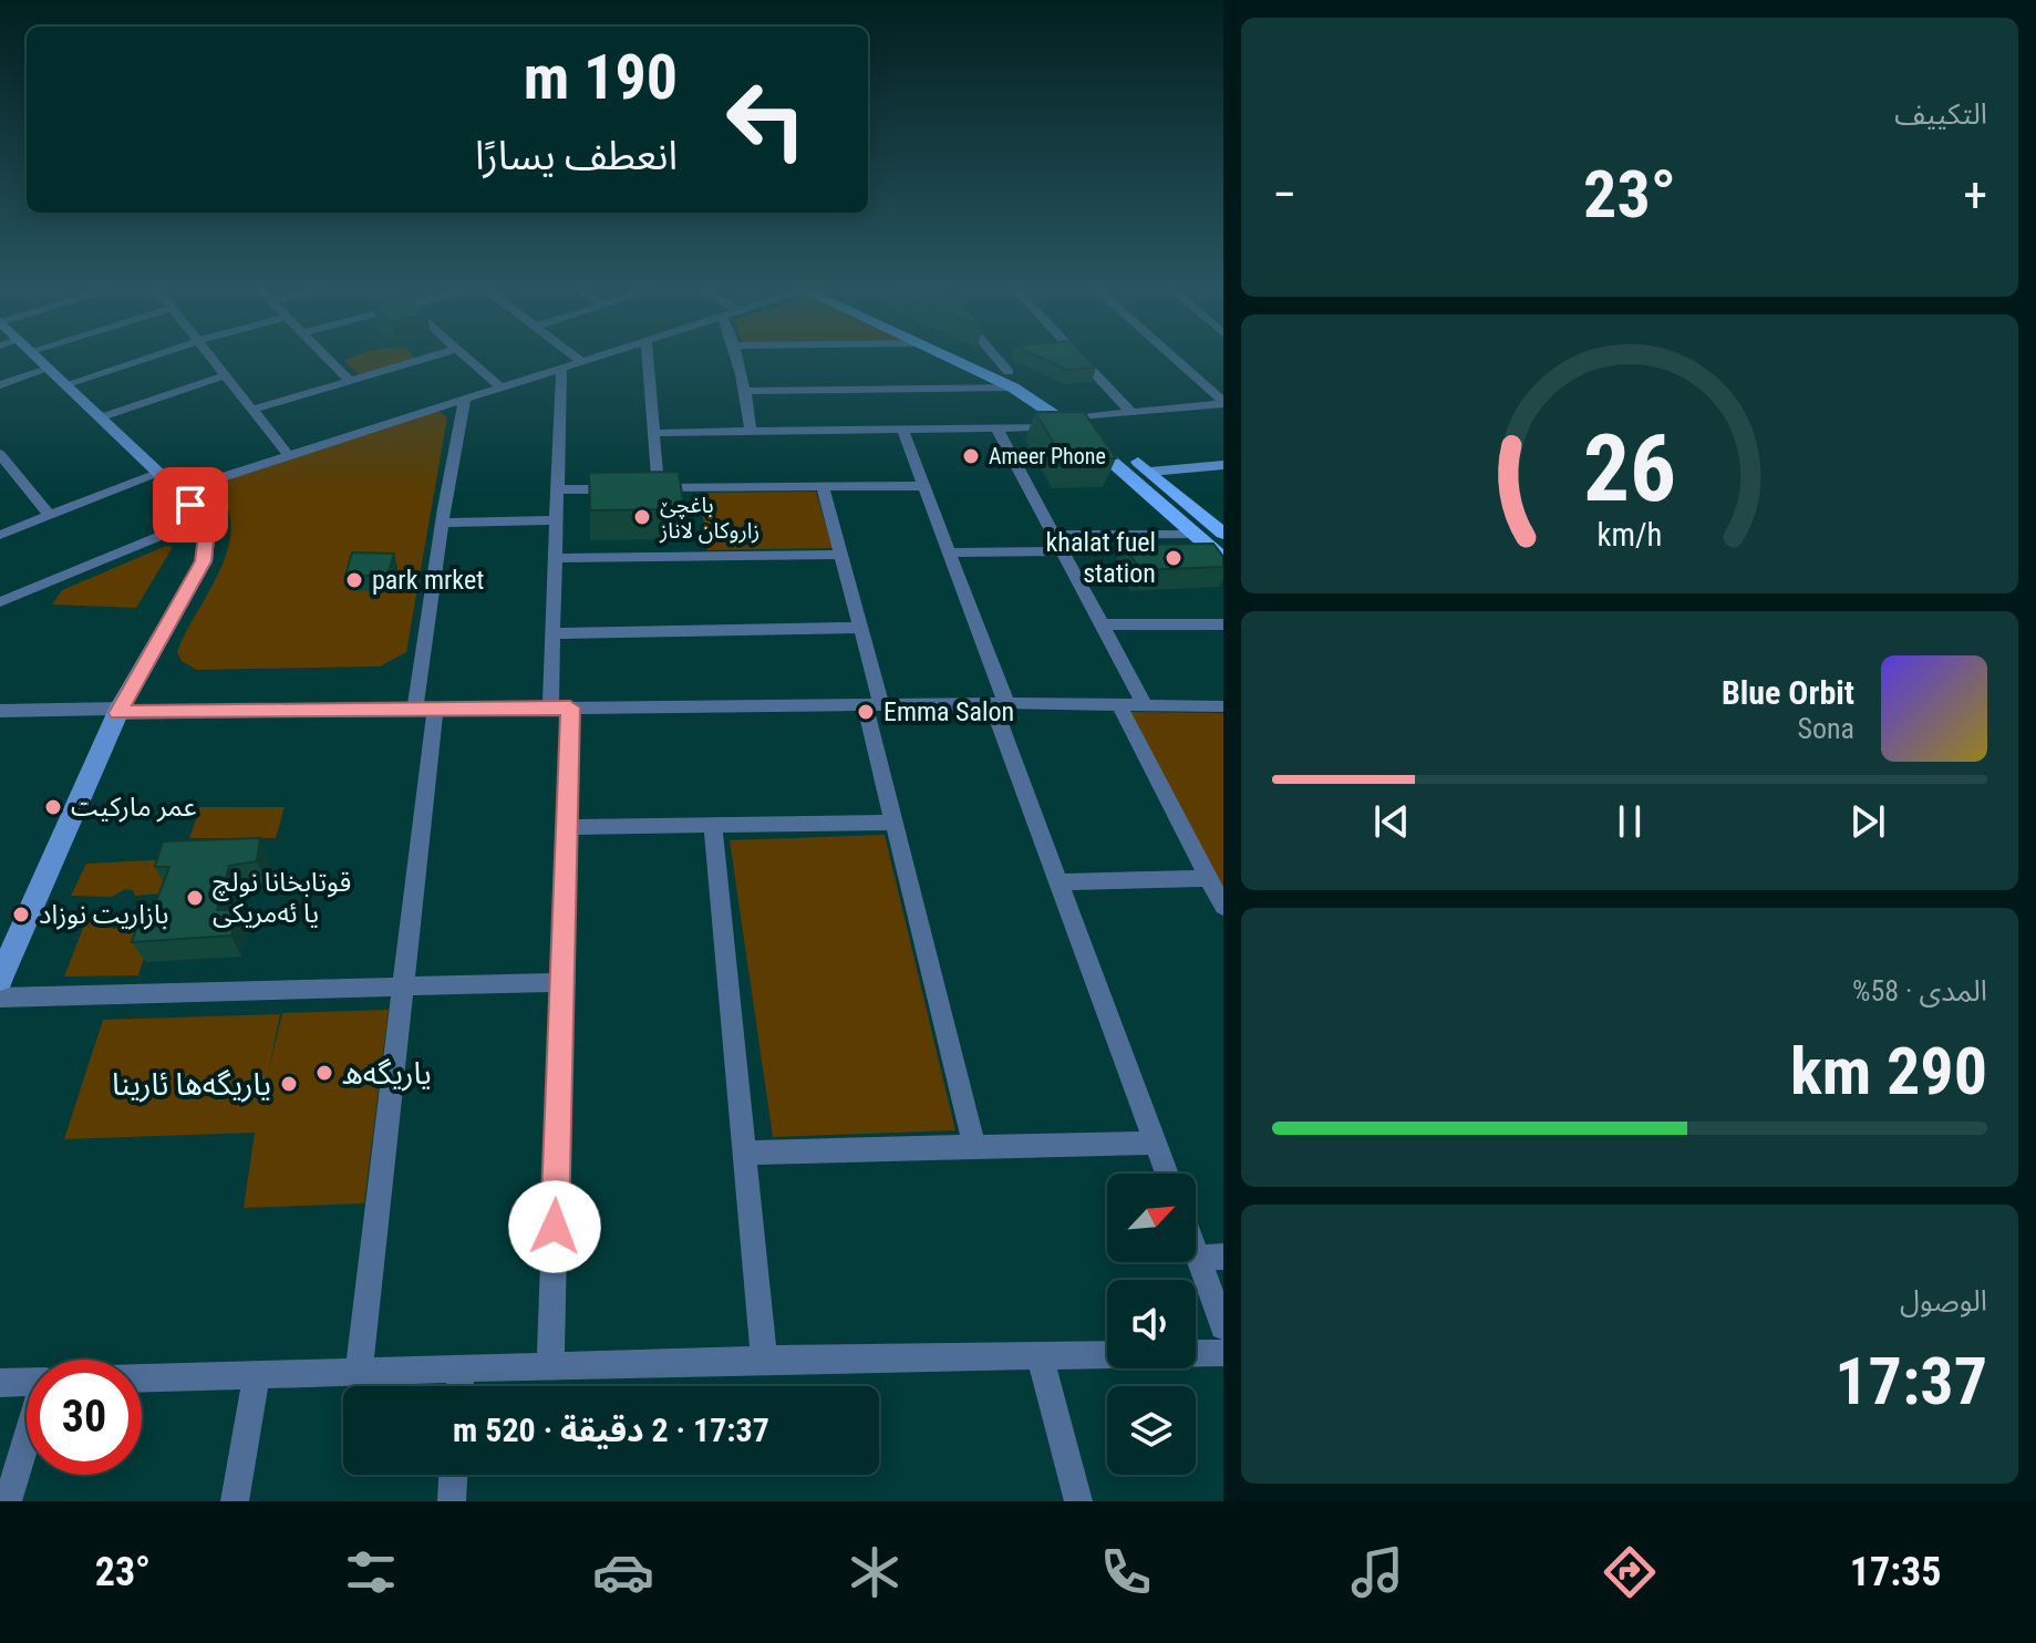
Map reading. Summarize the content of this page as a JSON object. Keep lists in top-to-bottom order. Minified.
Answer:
{"places":["Ameer Phone","باغچێ زاروكان لاناز","khalat fuel station","park mrket","Emma Salon","عمر ماركيت","قوتابخانا نولچ يا ئەمريكى","بازاريت نوزاد","یاریگه‌ه","ياريگەها ئارينا"],"north":"top right","page":{"tile":["التكييف",["المدى · 58%","290 km"],["الوصول","17:37"]],"turn":["190 m","انعطف يسارًا"],"heat":["−","23°","+"],"song":["Blue Orbit","Sona"],"limit":"30","trip":"17:37 · 2 دقيقة · 520 m","tabs":["17:35","23°"],"gauge":["26","km/h"]}}
